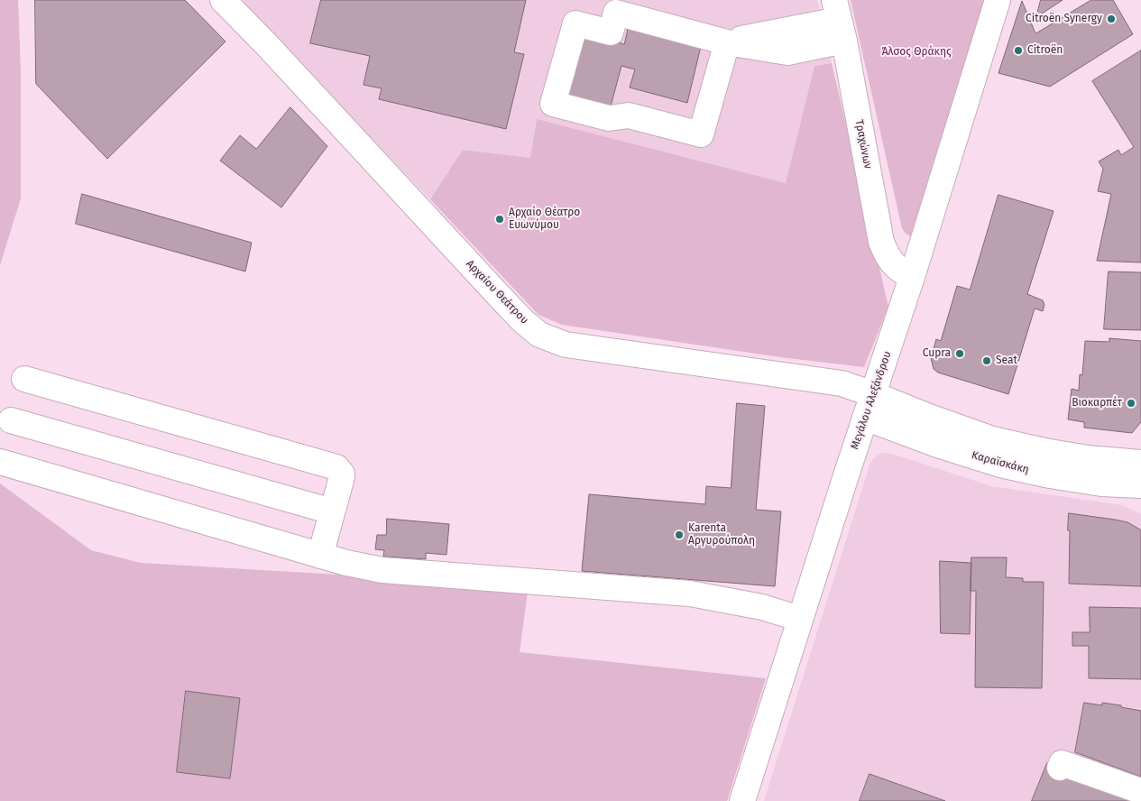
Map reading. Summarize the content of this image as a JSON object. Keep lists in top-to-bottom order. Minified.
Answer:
{"streets":{"street":["Τραχώνων","Αρχαίου Θεάτρου","Μεγάλου Αλεξάνδρου","Καραϊσκάκη"]},"crossings":[["Τραχώνων","Μεγάλου Αλεξάνδρου"],["Αρχαίου Θεάτρου","Μεγάλου Αλεξάνδρου"],["Αρχαίου Θεάτρου","Καραϊσκάκη"],["Μεγάλου Αλεξάνδρου","Καραϊσκάκη"]],"parks":["Άλσος Θράκης"],"places":["Citroën Synergy","Citroën","Αρχαίο Θέατρο Ευωνύμου","Cupra","Seat","Βιοκαρπέτ","Karenta Αργυρούπολη"]}
